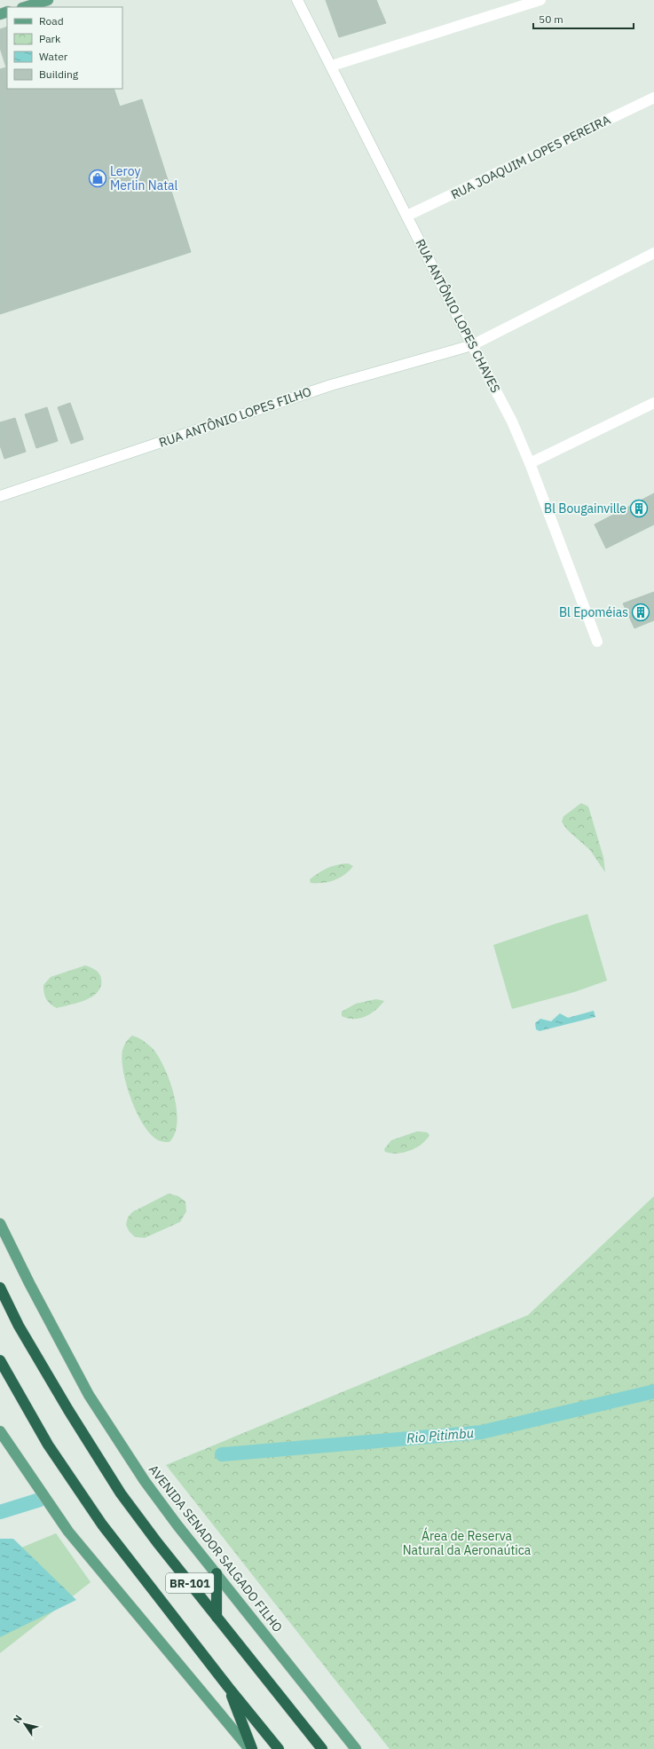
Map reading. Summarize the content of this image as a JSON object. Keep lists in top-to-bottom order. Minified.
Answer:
{"streets":{"highway":["BR-101"],"main road":["AVENIDA SENADOR SALGADO FILHO"],"street":["RUA JOAQUIM LOPES PEREIRA","RUA ANTÔNIO LOPES CHAVES","RUA ANTÔNIO LOPES FILHO"]},"crossings":[["RUA JOAQUIM LOPES PEREIRA","RUA ANTÔNIO LOPES CHAVES"],["RUA ANTÔNIO LOPES CHAVES","RUA ANTÔNIO LOPES FILHO"]],"water":["Rio Pitimbu"],"parks":["Área de Reserva Natural da Aeronaútica"],"places":{"shop":["Leroy Merlin Natal"],"building":["Bl Bougainville","Bl Epoméias"]},"legend":["Road","Park","Water","Building"],"scale_bar":"50 m","north":"top left"}
